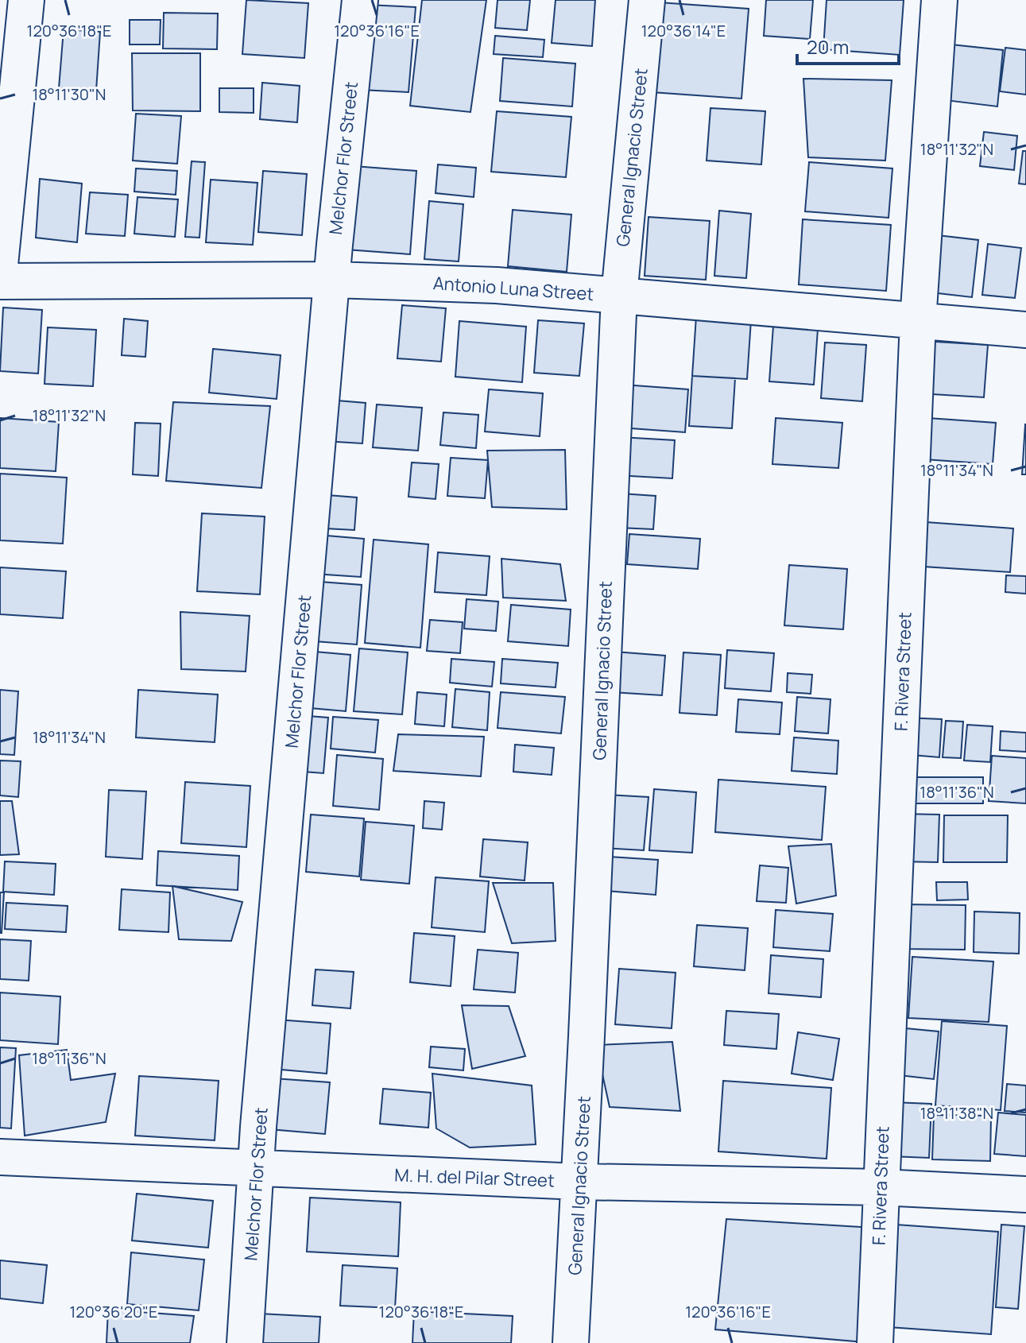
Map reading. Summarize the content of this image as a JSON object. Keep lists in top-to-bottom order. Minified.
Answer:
{"streets":{"street":["General Ignacio Street","Melchor Flor Street","Antonio Luna Street","F. Rivera Street","M. H. del Pilar Street"]},"crossings":[["General Ignacio Street","Antonio Luna Street"],["General Ignacio Street","M. H. del Pilar Street"],["Melchor Flor Street","Antonio Luna Street"],["Melchor Flor Street","M. H. del Pilar Street"],["Antonio Luna Street","F. Rivera Street"],["F. Rivera Street","M. H. del Pilar Street"]],"scale_bar":"20 m","coordinates":["120°36'18\"E","120°36'16\"E","120°36'14\"E","18°11'30\"N","18°11'32\"N","18°11'34\"N","18°11'36\"N","18°11'38\"N","120°36'20\"E"]}
